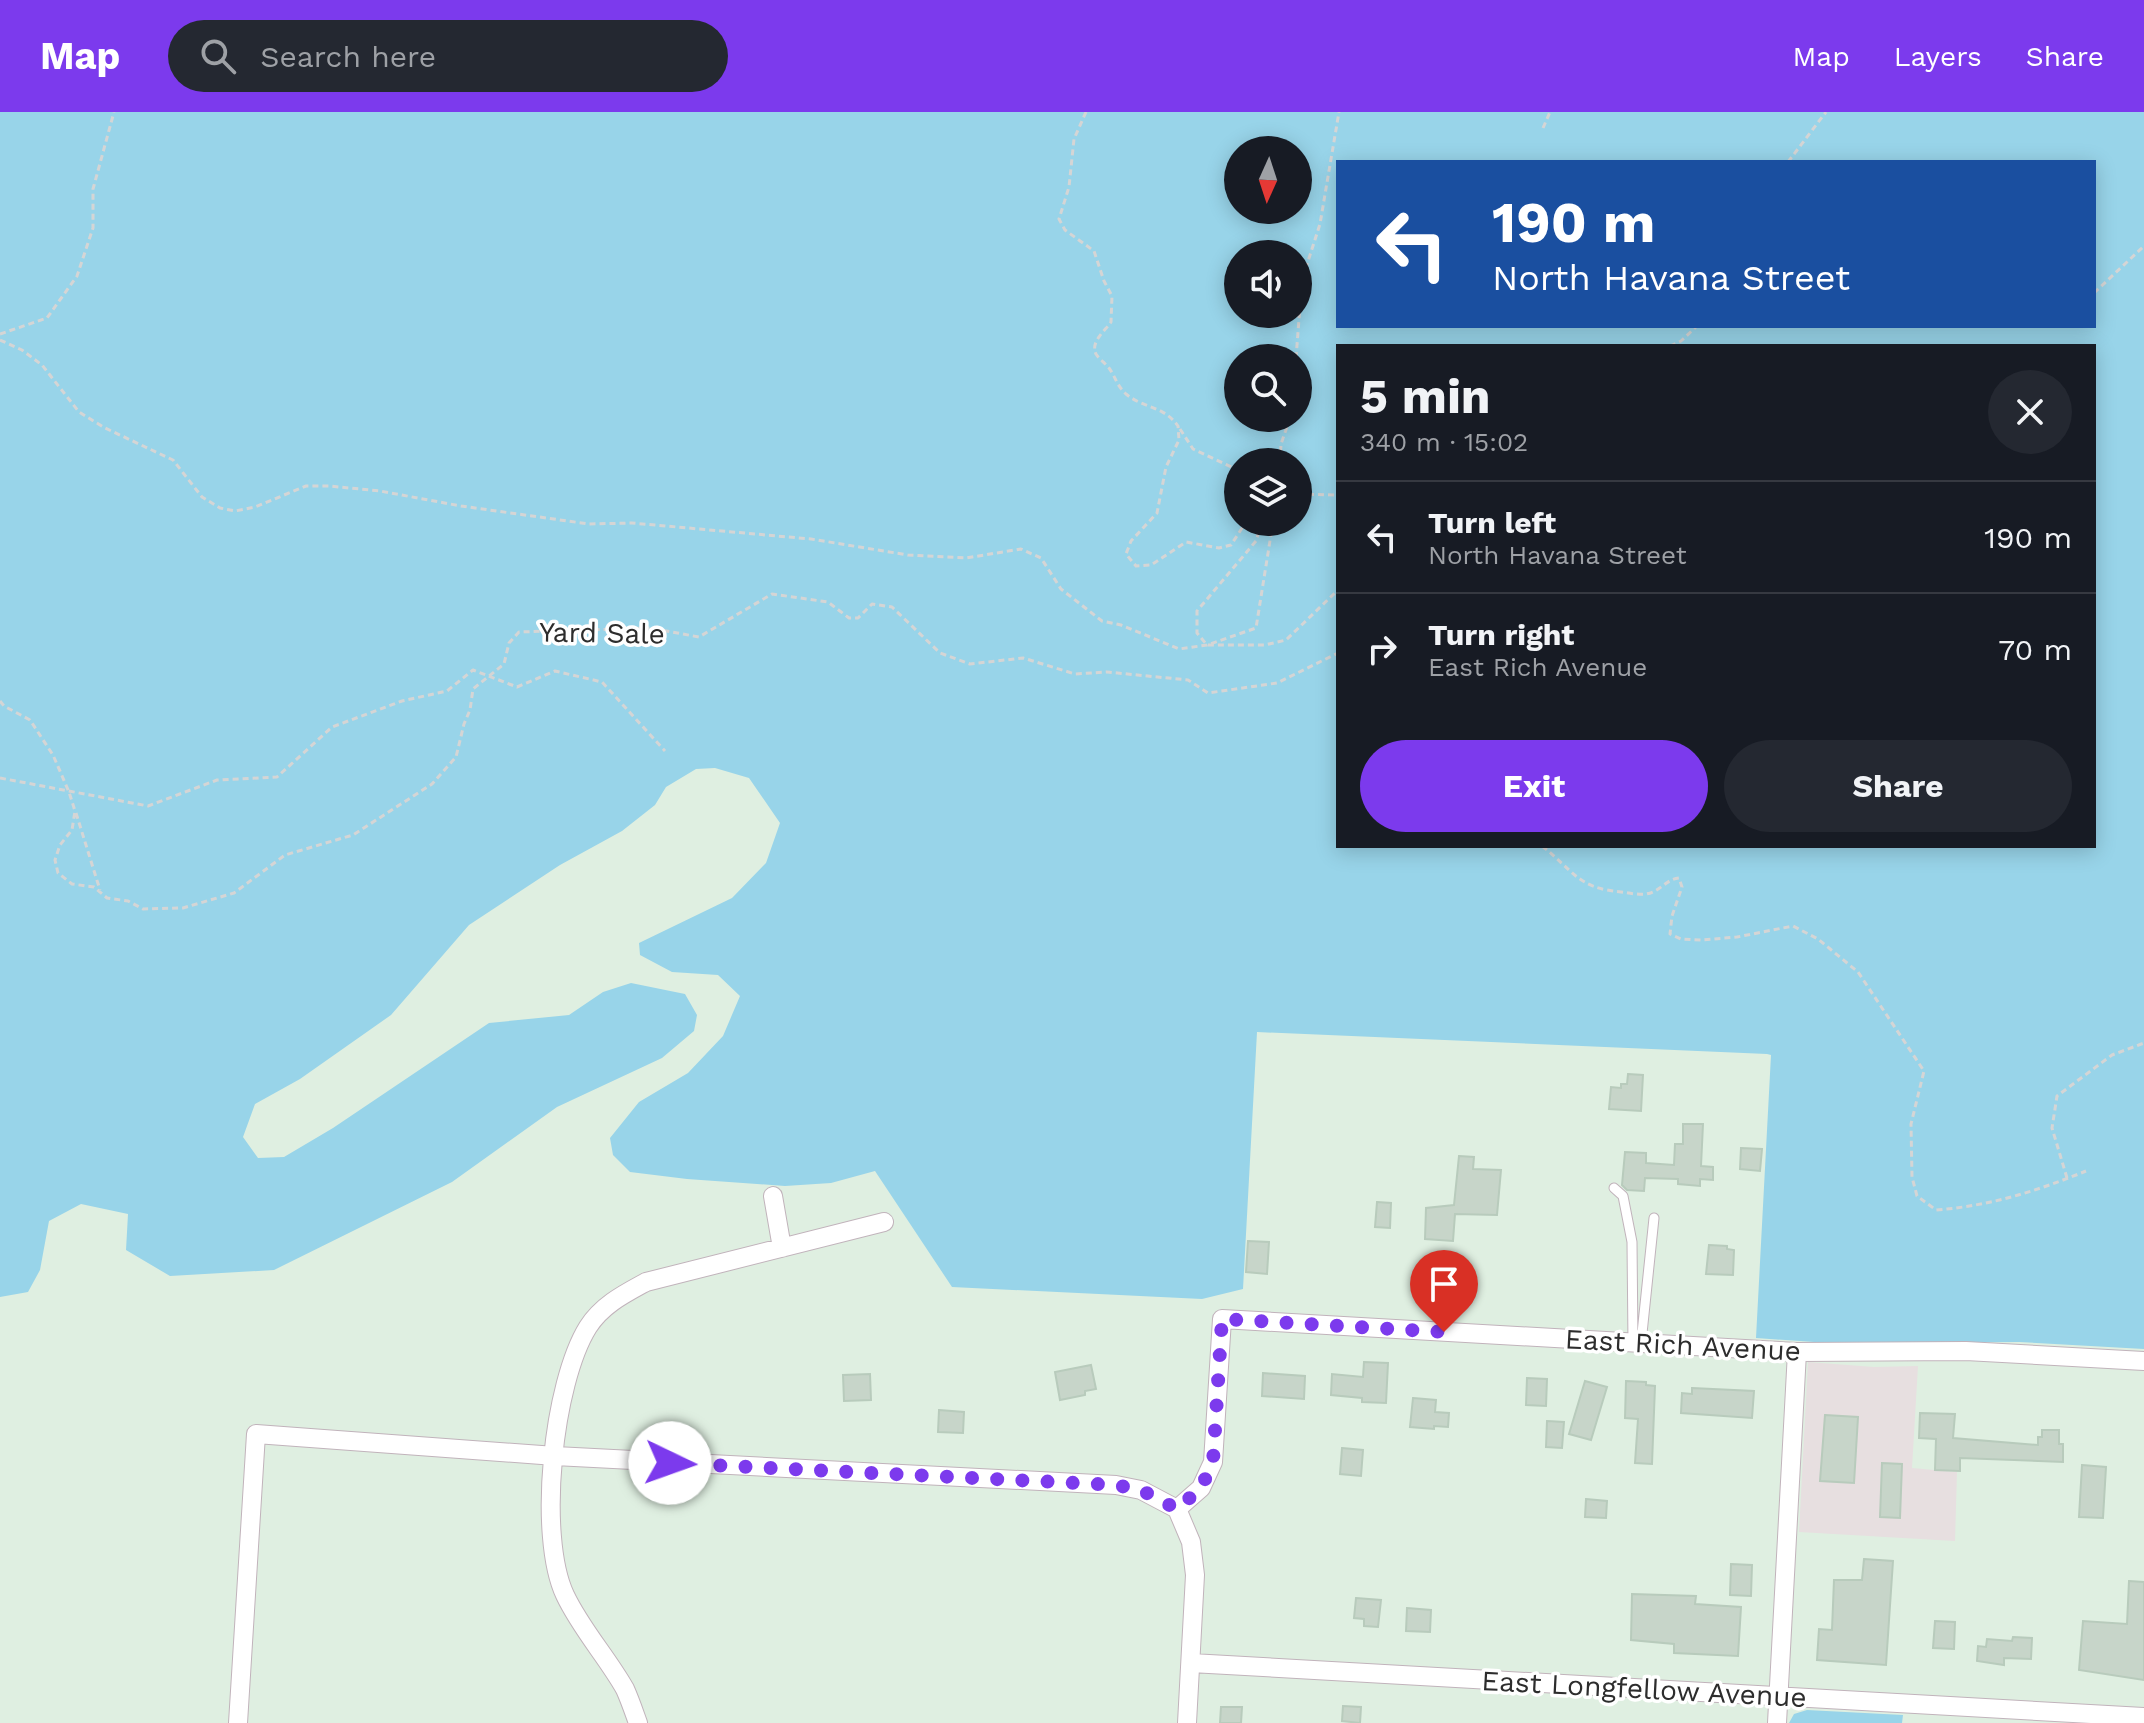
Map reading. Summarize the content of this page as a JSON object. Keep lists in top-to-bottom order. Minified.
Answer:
{"streets":{"street":["East Rich Avenue","East Longfellow Avenue"],"path":["Yard Sale"]},"north":"bottom","page":{"header":"Map","search":"Search here","nav":["Map","Layers","Share"],"turn":["190 m","North Havana Street"],"heading":["5 min","340 m · 15:02"],"list":[{"name":"Turn left","note":"North Havana Street","value":"190 m"},{"name":"Turn right","note":"East Rich Avenue","value":"70 m"}],"buttons":["Exit","Share"]}}
